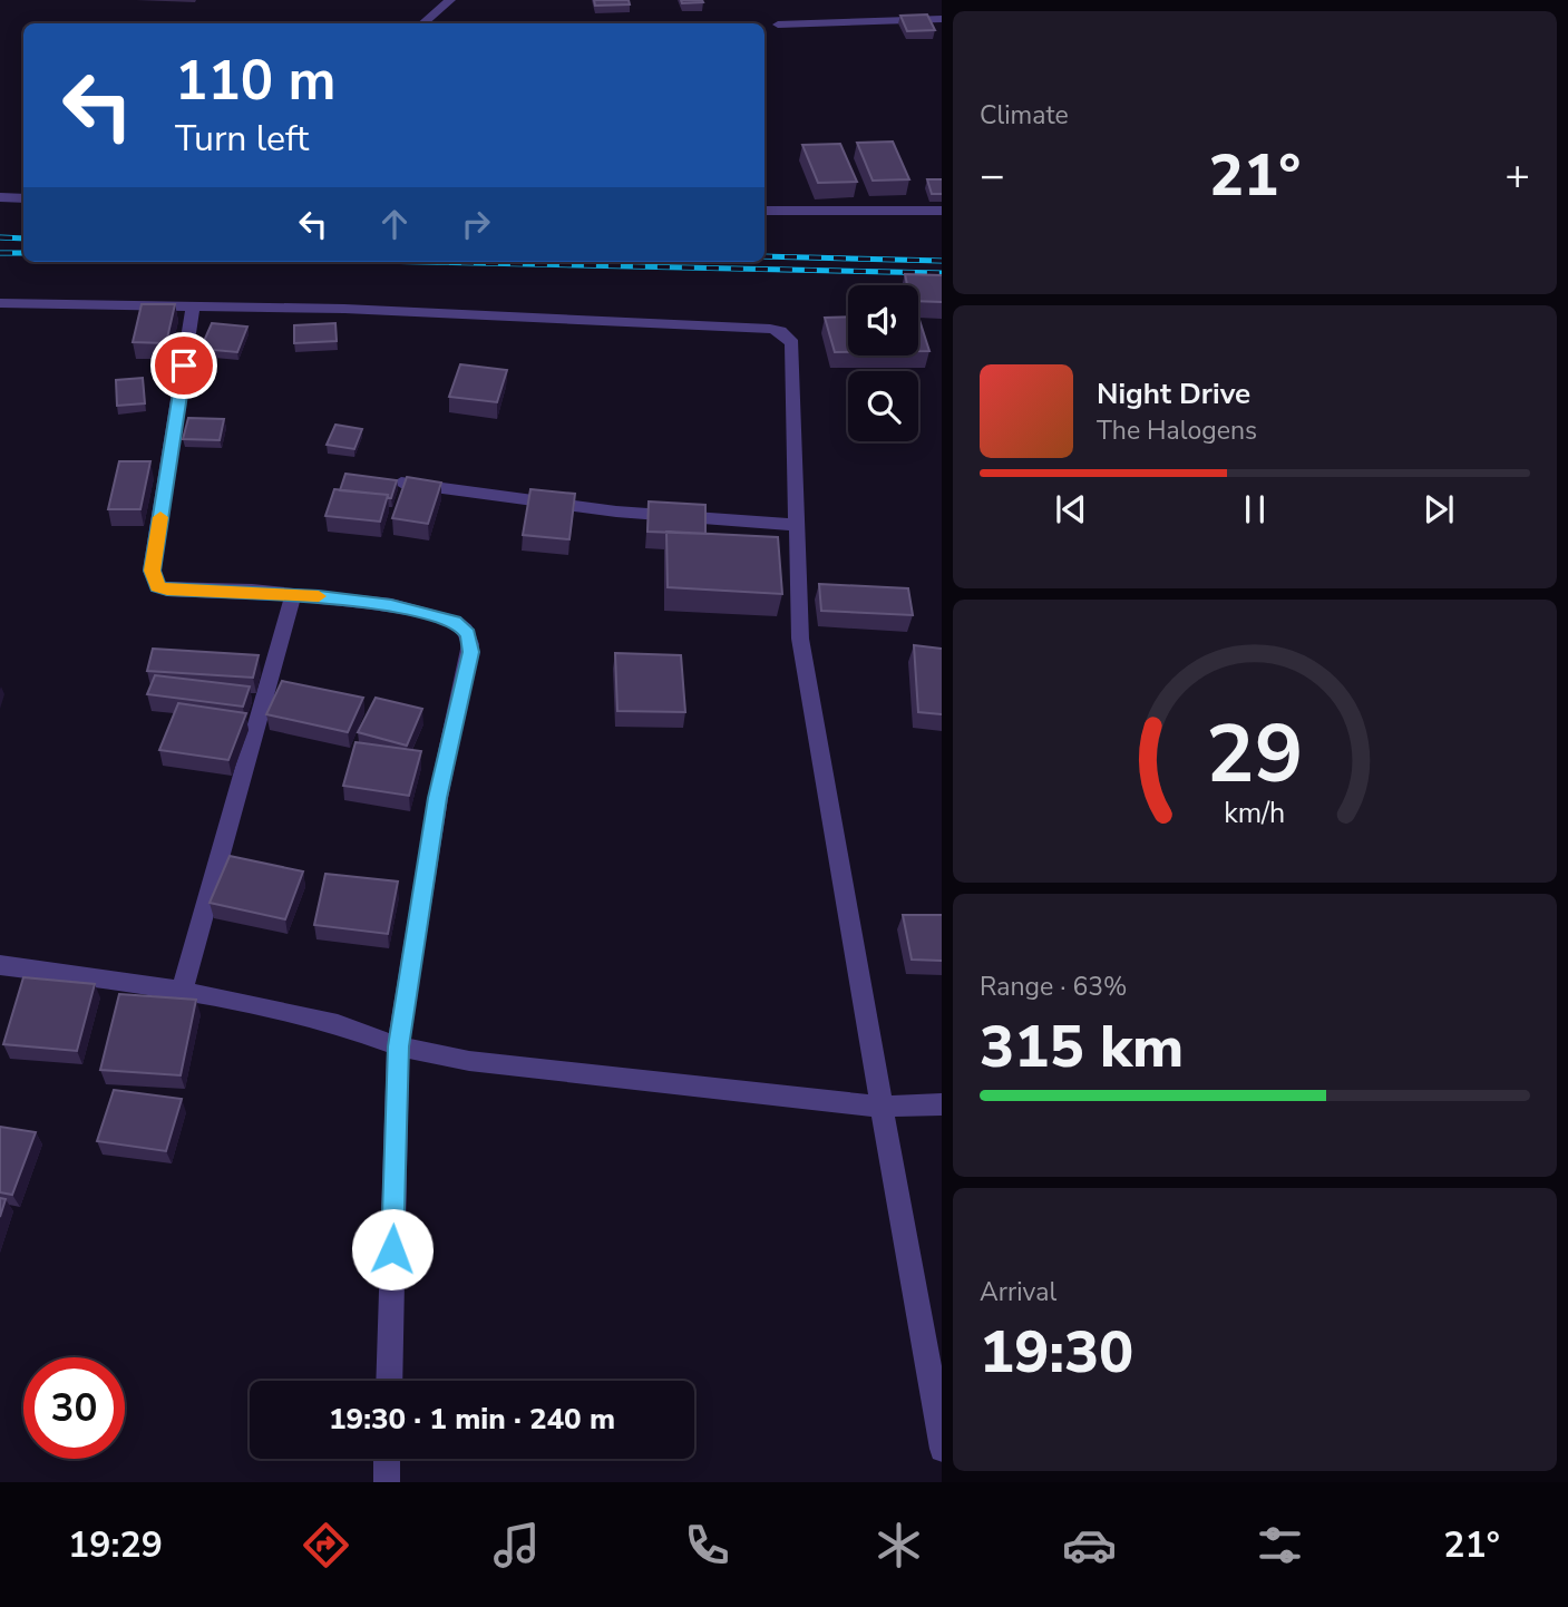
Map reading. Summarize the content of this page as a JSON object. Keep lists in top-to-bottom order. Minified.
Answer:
{"page":{"tile":["Climate",["Range · 63%","315 km"],["Arrival","19:30"]],"turn":["110 m","Turn left"],"heat":["−","21°","+"],"song":["Night Drive","The Halogens"],"limit":"30","trip":"19:30 · 1 min · 240 m","tabs":["19:29","21°"],"gauge":["29","km/h"]}}
